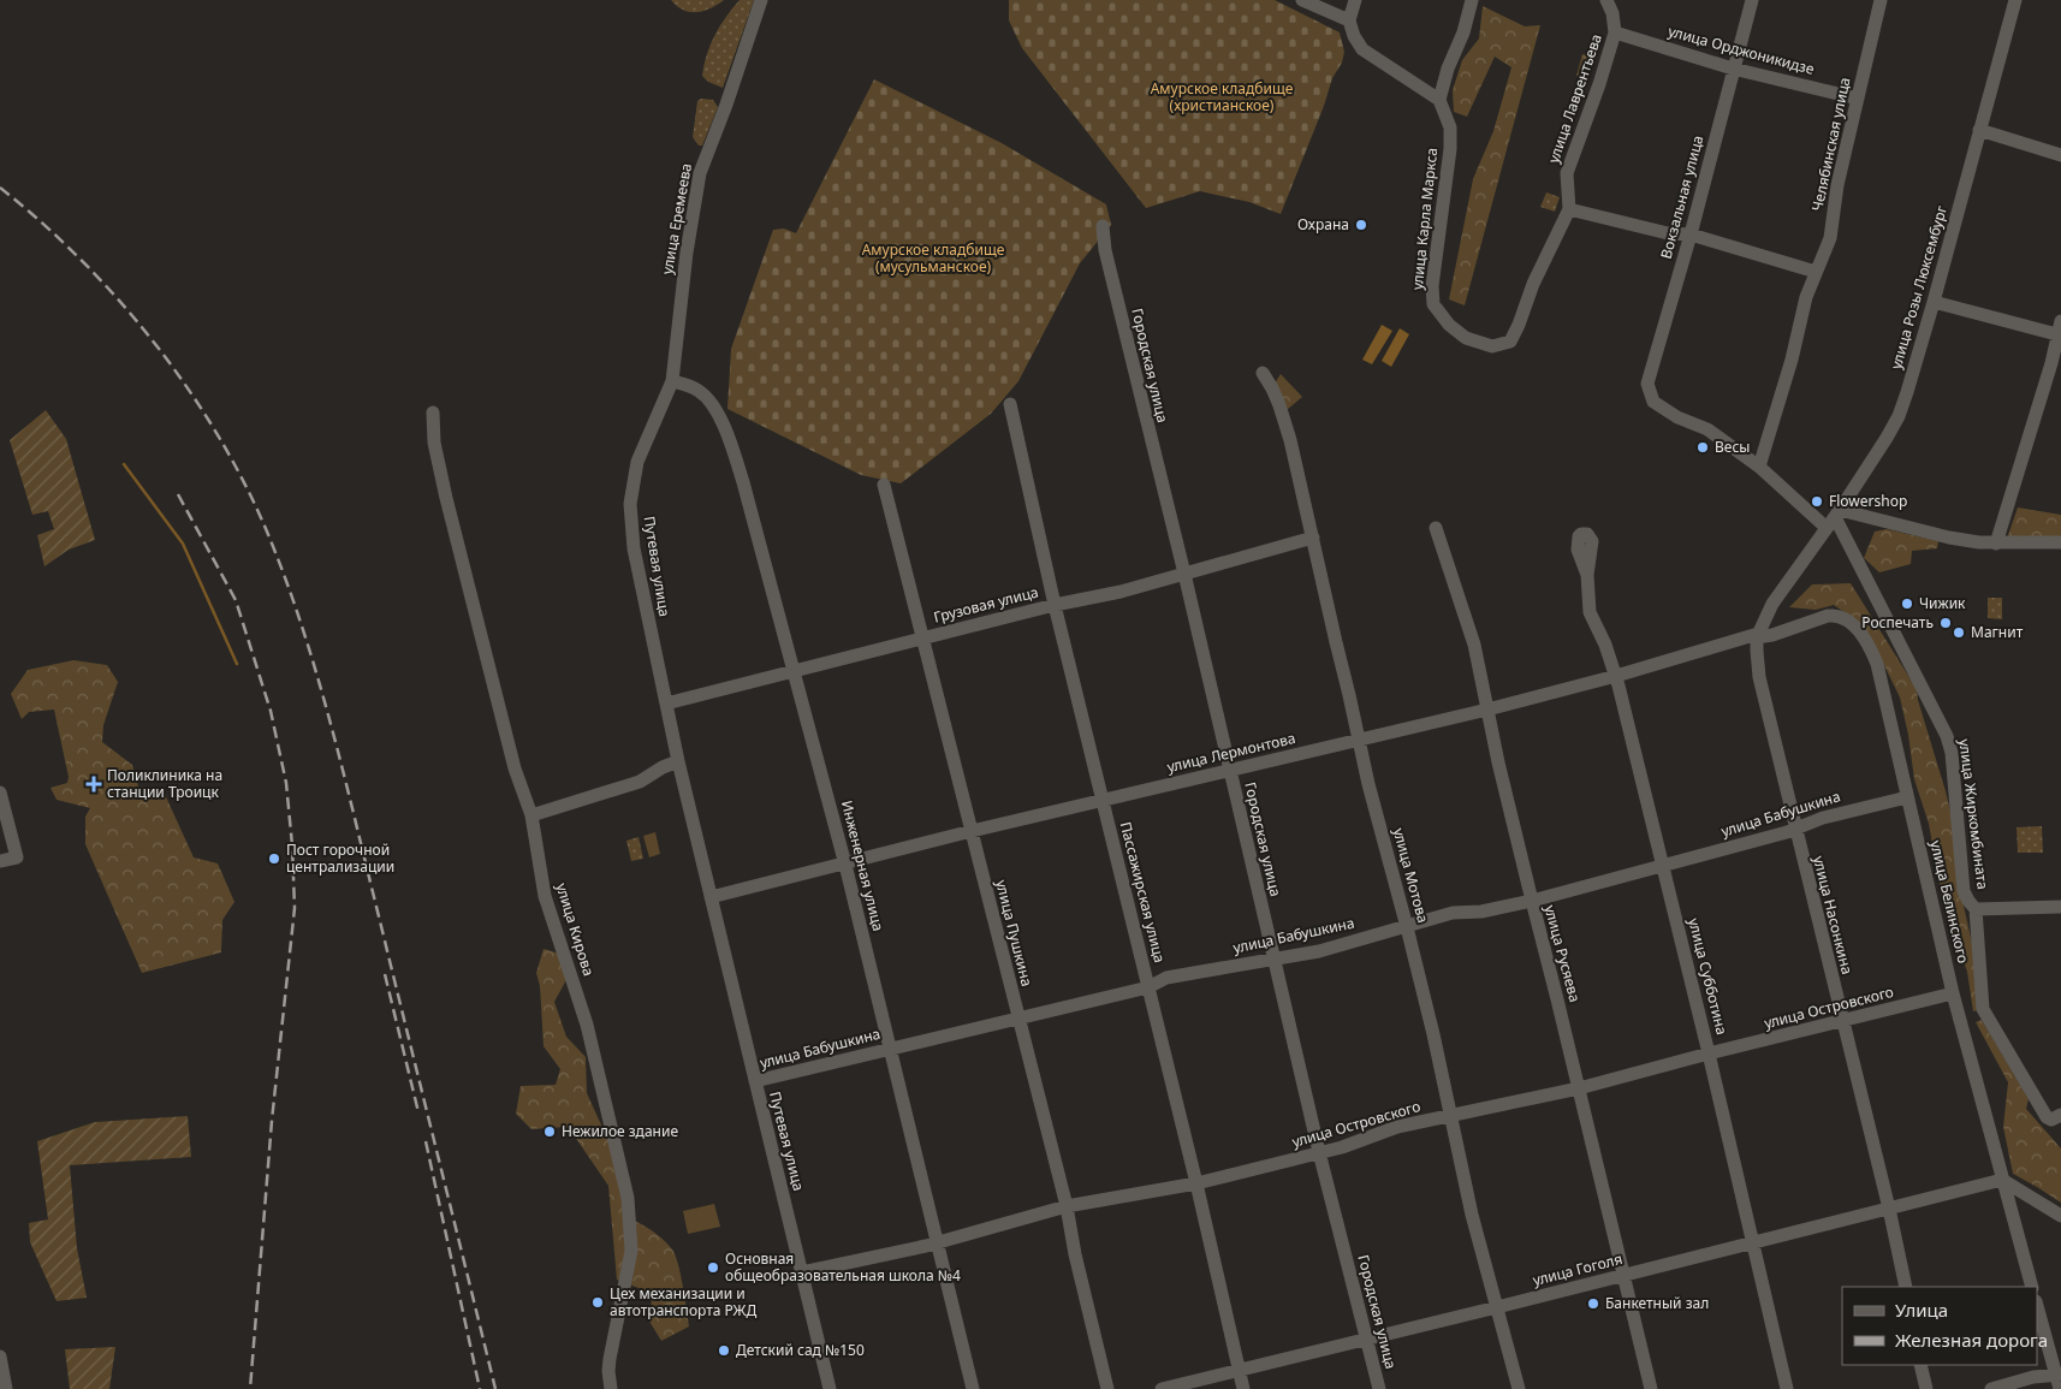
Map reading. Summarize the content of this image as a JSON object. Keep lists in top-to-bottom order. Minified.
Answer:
{"streets":{"street":["улица Орджоникидзе","улица Лаврентьева","Челябинская улица","Вокзальная улица","улица Еремеева","улица Карла Маркса","улица Розы Люксембург","Городская улица","Путевая улица","Грузовая улица","улица Лермонтова","улица Бабушкина","улица Жиркомбината","Инженерная улица","улица Мотова","Пассажирская улица","улица Белинского","улица Насонкина","улица Кирова","улица Пушкина","улица Русяева","улица Субботина","улица Островского","улица Гоголя"]},"crossings":[["улица Орджоникидзе","улица Лаврентьева"],["улица Орджоникидзе","Челябинская улица"],["улица Орджоникидзе","Вокзальная улица"],["улица Лаврентьева","улица Карла Маркса"],["Челябинская улица","Вокзальная улица"],["улица Еремеева","Путевая улица"],["улица Еремеева","Инженерная улица"],["улица Розы Люксембург","улица Жиркомбината"],["улица Розы Люксембург","улица Насонкина"],["Городская улица","Грузовая улица"],["Городская улица","улица Лермонтова"],["Городская улица","улица Бабушкина"],["Городская улица","улица Островского"],["Городская улица","улица Гоголя"],["Путевая улица","Грузовая улица"],["Путевая улица","улица Лермонтова"],["Путевая улица","улица Бабушкина"],["Путевая улица","Инженерная улица"],["Путевая улица","улица Островского"],["Грузовая улица","Инженерная улица"],["Грузовая улица","улица Мотова"],["Грузовая улица","Пассажирская улица"],["Грузовая улица","улица Пушкина"],["улица Лермонтова","Инженерная улица"],["улица Лермонтова","улица Мотова"],["улица Лермонтова","Пассажирская улица"],["улица Лермонтова","улица Белинского"],["улица Лермонтова","улица Насонкина"],["улица Лермонтова","улица Пушкина"],["улица Лермонтова","улица Русяева"],["улица Лермонтова","улица Субботина"],["улица Бабушкина","Инженерная улица"],["улица Бабушкина","улица Мотова"],["улица Бабушкина","Пассажирская улица"],["улица Бабушкина","улица Белинского"],["улица Бабушкина","улица Насонкина"],["улица Бабушкина","улица Пушкина"],["улица Бабушкина","улица Русяева"],["улица Бабушкина","улица Субботина"],["Инженерная улица","улица Островского"],["улица Мотова","улица Островского"],["улица Мотова","улица Гоголя"],["Пассажирская улица","улица Островского"],["Пассажирская улица","улица Гоголя"],["улица Белинского","улица Насонкина"],["улица Белинского","улица Островского"],["улица Белинского","улица Гоголя"],["улица Насонкина","улица Островского"],["улица Насонкина","улица Гоголя"],["улица Пушкина","улица Островского"],["улица Русяева","улица Островского"],["улица Русяева","улица Гоголя"],["улица Субботина","улица Островского"],["улица Субботина","улица Гоголя"]],"parks":["Амурское кладбище (христианское)","Амурское кладбище (мусульманское)"],"places":{"other":["Охрана","Весы","Flowershop","Чижик","Роспечать","Магнит","Пост горочной централизации","Нежилое здание","Основная общеобразовательная школа №4","Цех механизации и автотранспорта РЖД","Банкетный зал","Детский сад №150"],"health":["Поликлиника на станции Троицк"]},"legend":["Улица","Железная дорога"]}
